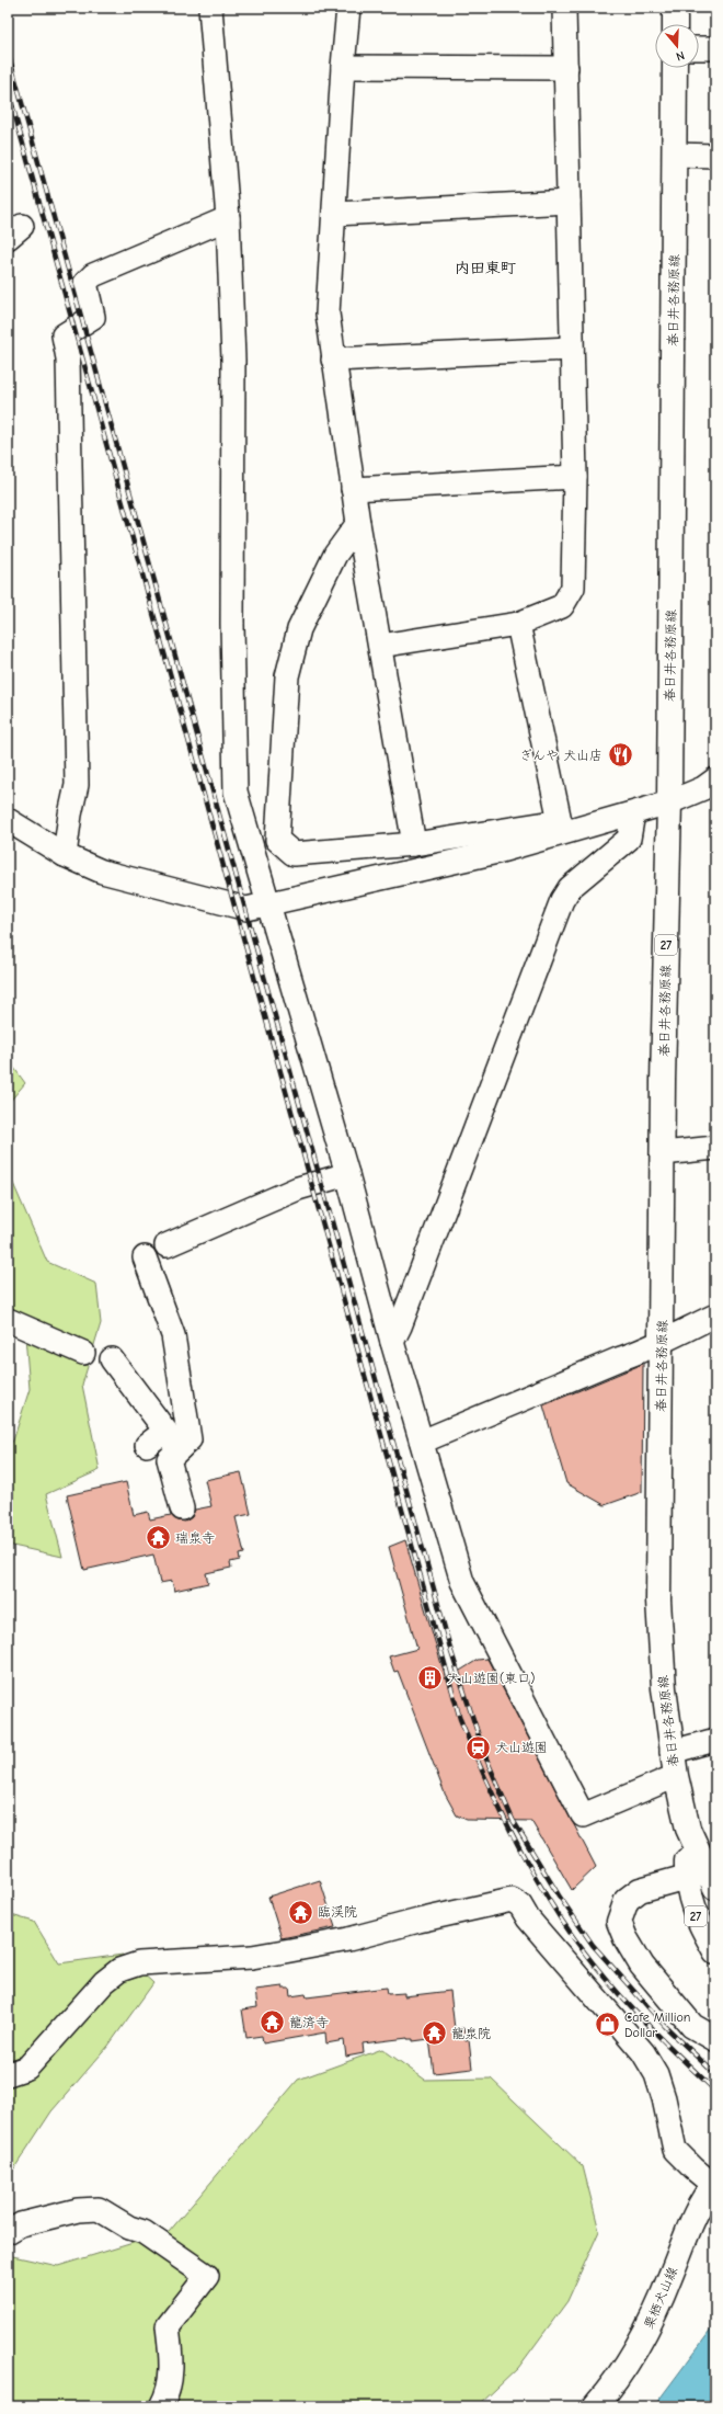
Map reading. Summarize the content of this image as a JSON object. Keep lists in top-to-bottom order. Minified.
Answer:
{"streets":{"main road":["春日井各務原線","27","栗栖犬山線"]},"districts":["内田東町"],"places":{"restaurant":["ぎんや 犬山店"],"temple":["瑞泉寺","臨渓院","龍済寺","龍泉院"],"building":["犬山遊園(東口)"],"station":["犬山遊園"],"shop":["Cafe Million Dollar"]},"north":"bottom"}
